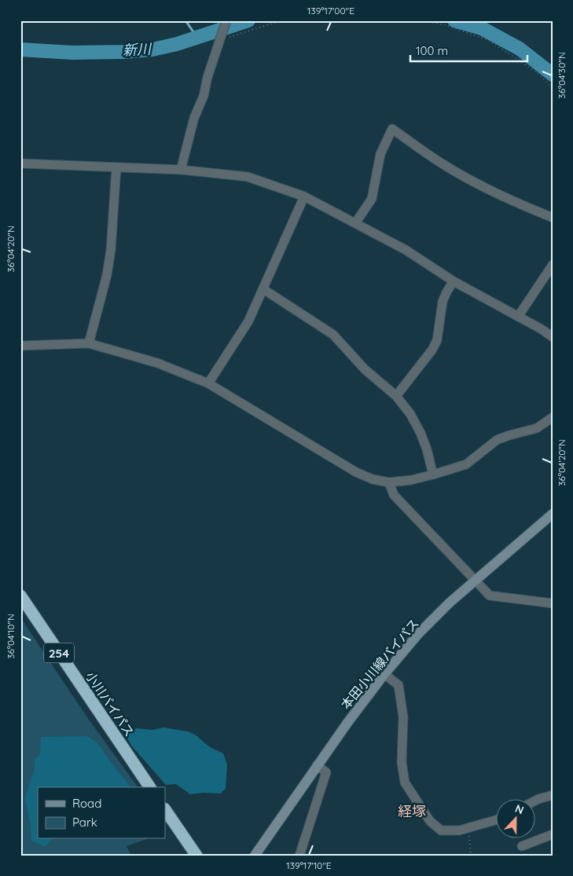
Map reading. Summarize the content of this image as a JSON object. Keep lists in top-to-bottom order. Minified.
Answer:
{"streets":{"highway":["254","小川バイパス"],"main road":["本田小川線バイパス"]},"districts":["経塚"],"water":["新川"],"legend":["Road","Park"],"scale_bar":"100 m","north":"top","coordinates":["139°17'00\"E","36°04'30\"N","36°04'20\"N","36°04'10\"N","139°17'10\"E"]}
